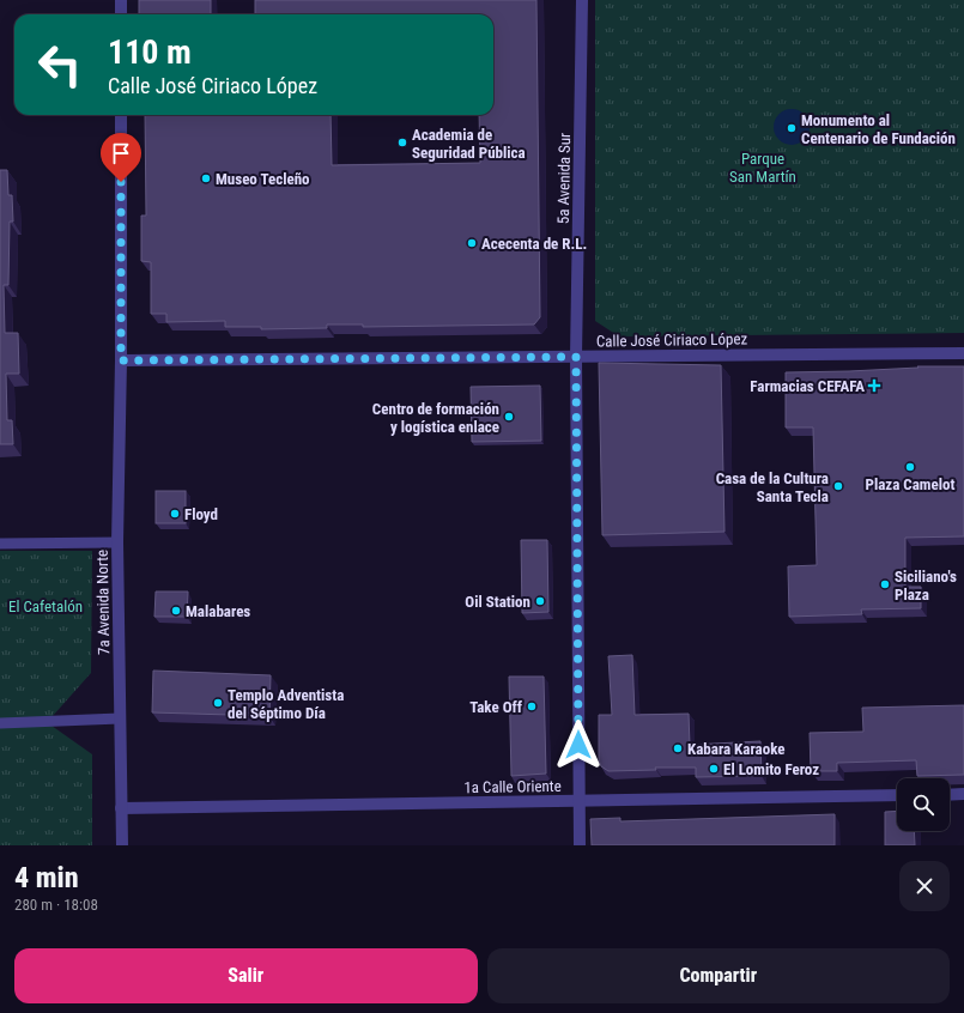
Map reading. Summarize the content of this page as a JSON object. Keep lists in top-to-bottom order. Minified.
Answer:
{"streets":{"street":["5a Avenida Sur","Calle José Ciriaco López","7a Avenida Norte","1a Calle Oriente"]},"crossings":[["5a Avenida Sur","Calle José Ciriaco López"],["5a Avenida Sur","1a Calle Oriente"],["Calle José Ciriaco López","7a Avenida Norte"],["7a Avenida Norte","1a Calle Oriente"]],"parks":["Parque San Martín","El Cafetalón"],"places":{"other":["Monumento al Centenario de Fundación","Academia de Seguridad Pública","Museo Tecleño","Acecenta de R.L.","Centro de formación y logística enlace","Plaza Camelot","Casa de la Cultura Santa Tecla","Floyd","Siciliano's Plaza","Oil Station","Malabares","Templo Adventista del Séptimo Día","Take Off","Kabara Karaoke","El Lomito Feroz"],"health":["Farmacias CEFAFA"]},"page":{"turn":["110 m","Calle José Ciriaco López"],"heading":["4 min","280 m · 18:08"],"buttons":["Salir","Compartir"]}}
